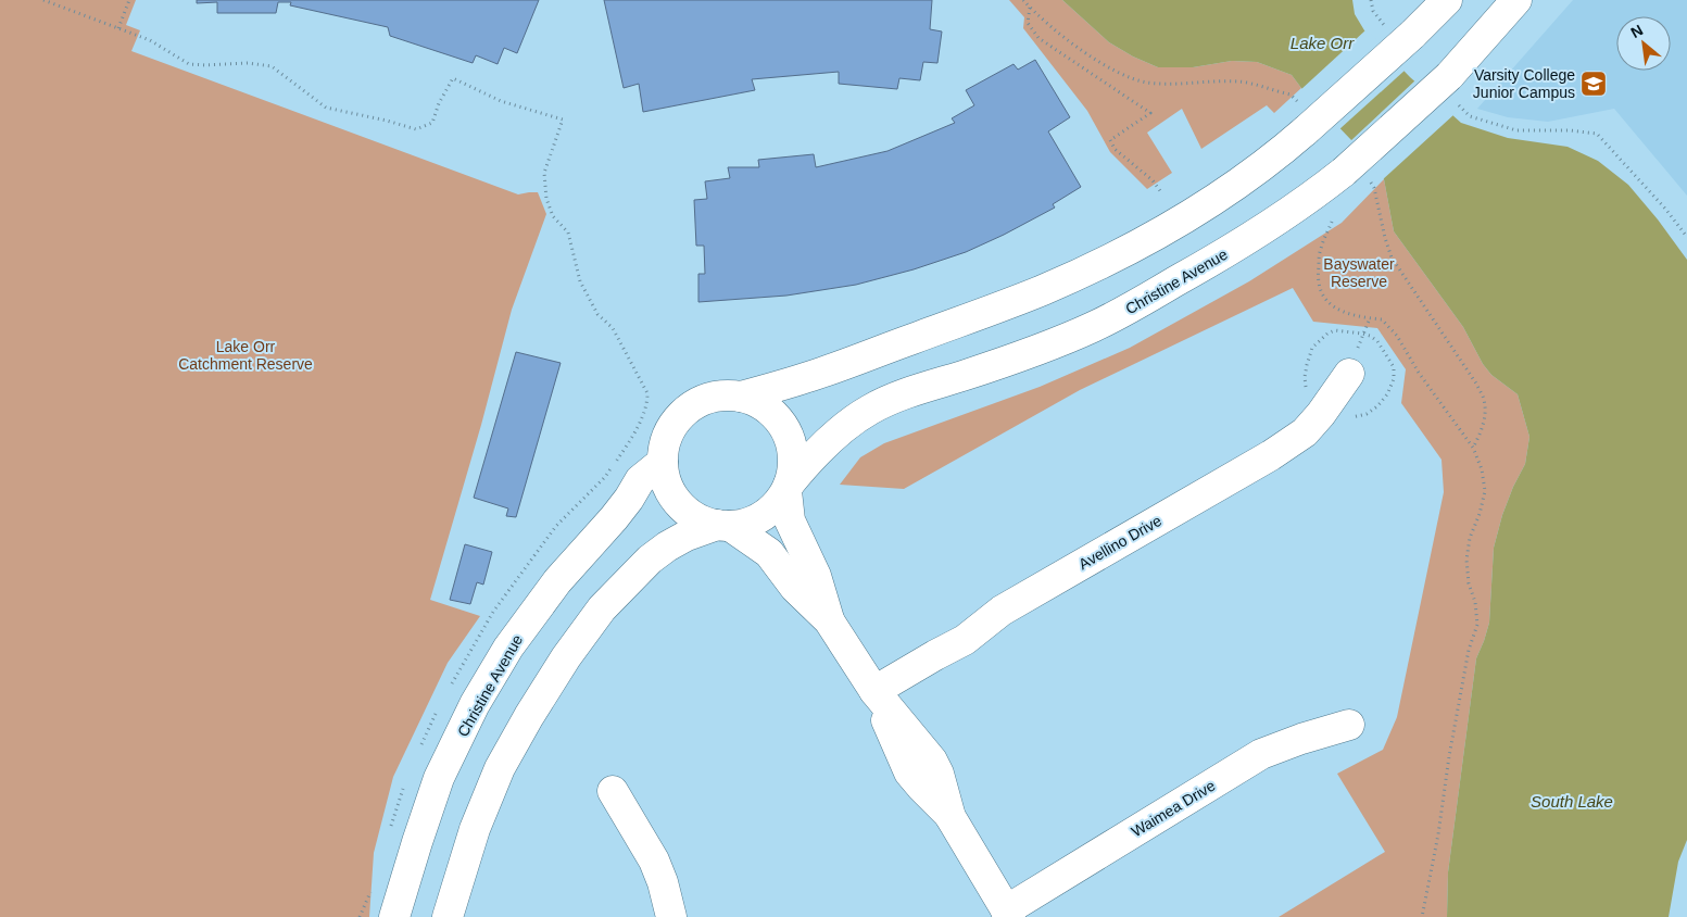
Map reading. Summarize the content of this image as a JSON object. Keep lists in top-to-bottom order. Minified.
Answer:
{"streets":{"main road":["Christine Avenue","Avellino Drive","Waimea Drive"]},"water":["Lake Orr","South Lake"],"parks":["Bayswater Reserve","Lake Orr Catchment Reserve"],"places":{"school or university":["Varsity College Junior Campus"]},"north":"top left"}
